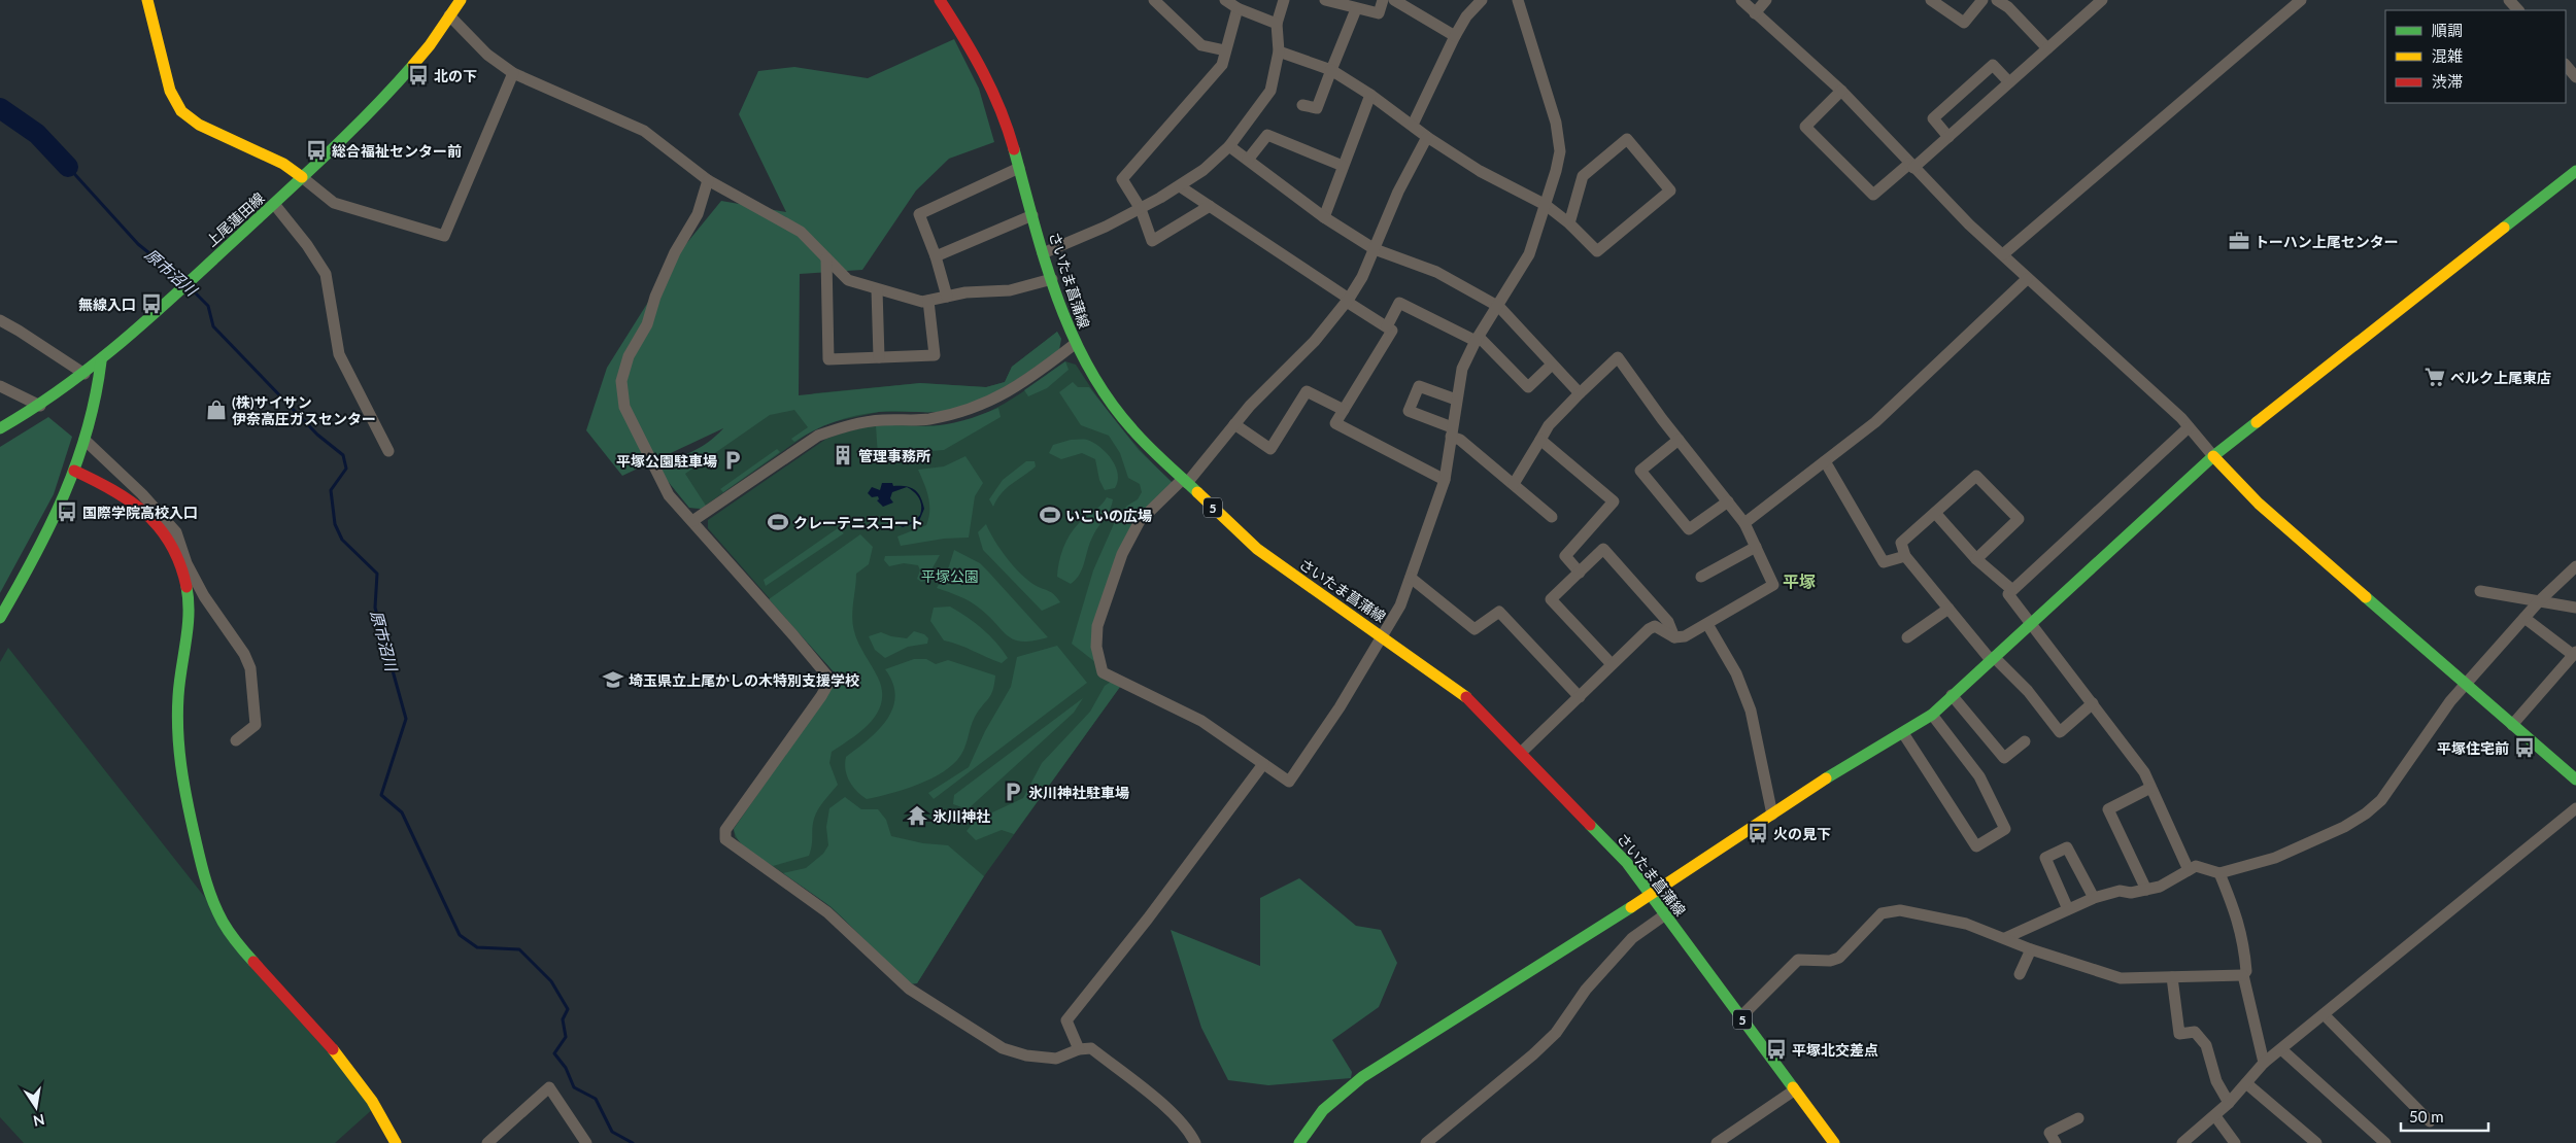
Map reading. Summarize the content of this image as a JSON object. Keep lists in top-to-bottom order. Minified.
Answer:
{"streets":{"street":["上尾蓮田線","さいたま菖蒲線","5"]},"districts":["平塚"],"water":["原市沼川"],"parks":["平塚公園"],"places":{"bus stop":["北の下","総合福祉センター前","無線入口","国際学院高校入口","平塚住宅前","火の見下","平塚北交差点"],"office":["トーハン上尾センター"],"supermarket":["ベルク上尾東店"],"shop":["(株)サイサン 伊奈高圧ガスセンター"],"building":["管理事務所"],"parking":["平塚公園駐車場","氷川神社駐車場"],"sports":["いこいの広場","クレーテニスコート"],"school or university":["埼玉県立上尾かしの木特別支援学校"],"temple":["氷川神社"]},"legend":["順調","混雑","渋滞"],"scale_bar":"50 m","north":"bottom"}
